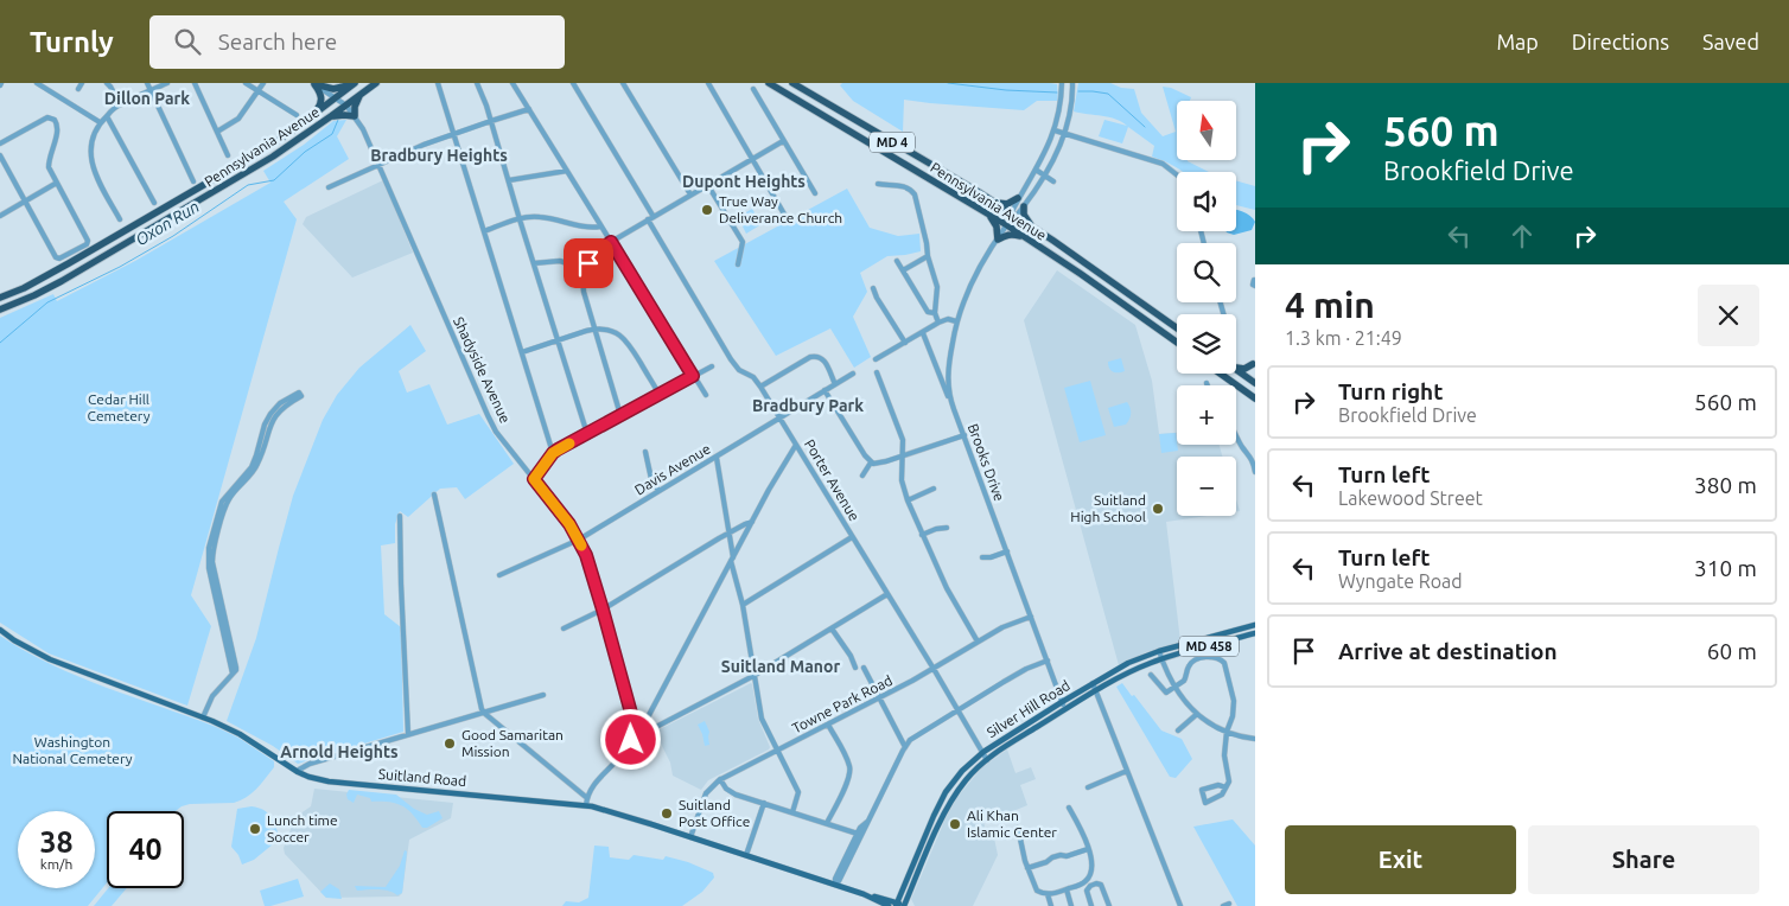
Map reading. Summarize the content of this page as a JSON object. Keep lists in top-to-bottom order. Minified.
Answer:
{"streets":{"highway":["MD 4","Pennsylvania Avenue"],"main road":["MD 458","Silver Hill Road","Suitland Road"],"street":["Shadyside Avenue","Brooks Drive","Davis Avenue","Porter Avenue","Towne Park Road"]},"crossings":[["Pennsylvania Avenue","Shadyside Avenue"],["Pennsylvania Avenue","Brooks Drive"],["Shadyside Avenue","Davis Avenue"],["Brooks Drive","Towne Park Road"],["Brooks Drive","Silver Hill Road"],["Davis Avenue","Porter Avenue"],["Porter Avenue","Towne Park Road"],["Porter Avenue","Silver Hill Road"],["Towne Park Road","Suitland Road"],["Silver Hill Road","Suitland Road"]],"districts":["Dillon Park","Bradbury Heights","Dupont Heights","Bradbury Park","Suitland Manor","Arnold Heights"],"water":["Oxon Run"],"parks":["Cedar Hill Cemetery","Washington National Cemetery"],"places":["True Way Deliverance Church","Suitland High School","Good Samaritan Mission","Suitland Post Office","Ali Khan Islamic Center","Lunch time Soccer"],"north":"top","page":{"header":"Turnly","search":"Search here","nav":["Map","Directions","Saved"],"turn":["560 m","Brookfield Drive"],"map_buttons":["+","−"],"heading":["4 min","1.3 km · 21:49"],"list":[{"name":"Turn right","note":"Brookfield Drive","value":"560 m"},{"name":"Turn left","note":"Lakewood Street","value":"380 m"},{"name":"Turn left","note":"Wyngate Road","value":"310 m"},{"name":"Arrive at destination","value":"60 m"}],"speed":"38 km/h","limit":"40","buttons":["Exit","Share"]}}
